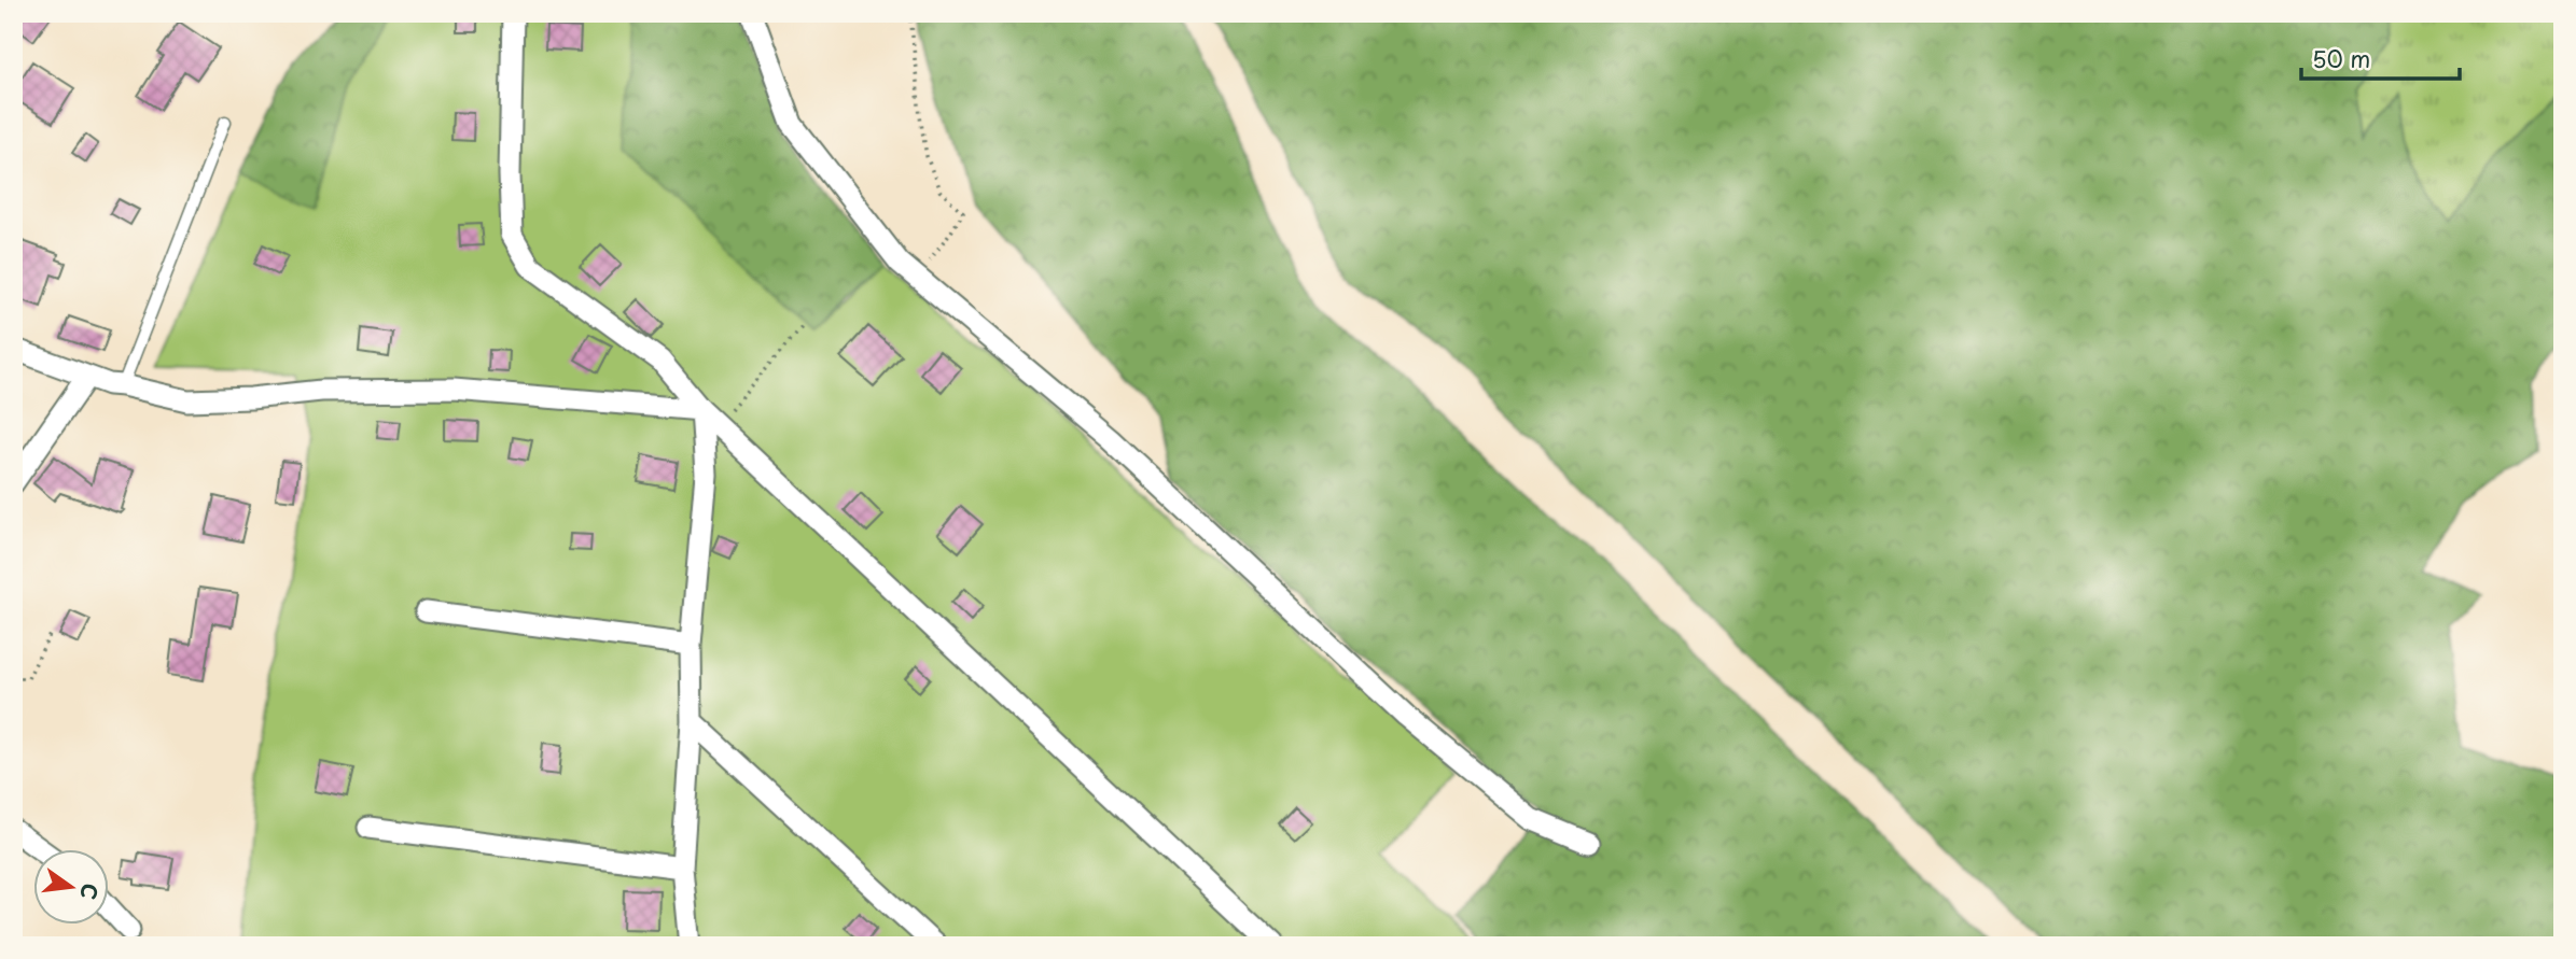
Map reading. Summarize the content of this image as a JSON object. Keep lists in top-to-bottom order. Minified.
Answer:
{"scale_bar":"50 m","north":"right"}
